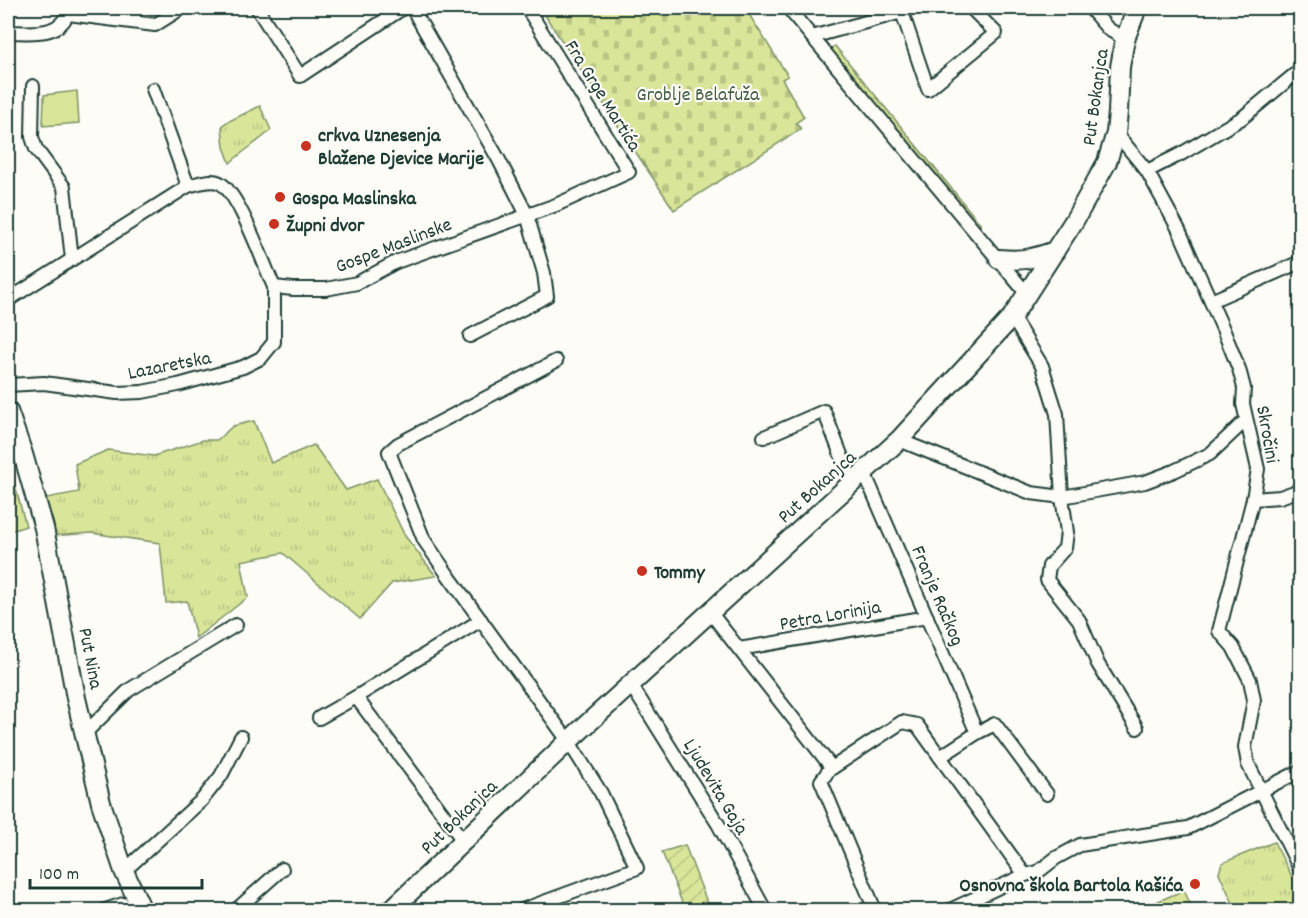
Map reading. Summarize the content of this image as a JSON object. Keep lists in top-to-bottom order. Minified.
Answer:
{"streets":{"main road":["Put Bokanjca","Put Nina"],"street":["Fra Grge Martića","Gospe Maslinske","Lazaretska","Skročini","Franje Račkog","Petra Lorinija","Ljudevita Gaja"]},"crossings":[["Fra Grge Martića","Gospe Maslinske"],["Put Bokanjca","Skročini"],["Put Bokanjca","Franje Račkog"],["Put Bokanjca","Ljudevita Gaja"],["Gospe Maslinske","Lazaretska"],["Franje Račkog","Petra Lorinija"]],"parks":["Groblje Belafuža"],"places":["crkva Uznesenja Blažene Djevice Marije","Gospa Maslinska","Župni dvor","Tommy","Osnovna škola Bartola Kašića"],"scale_bar":"100 m"}
